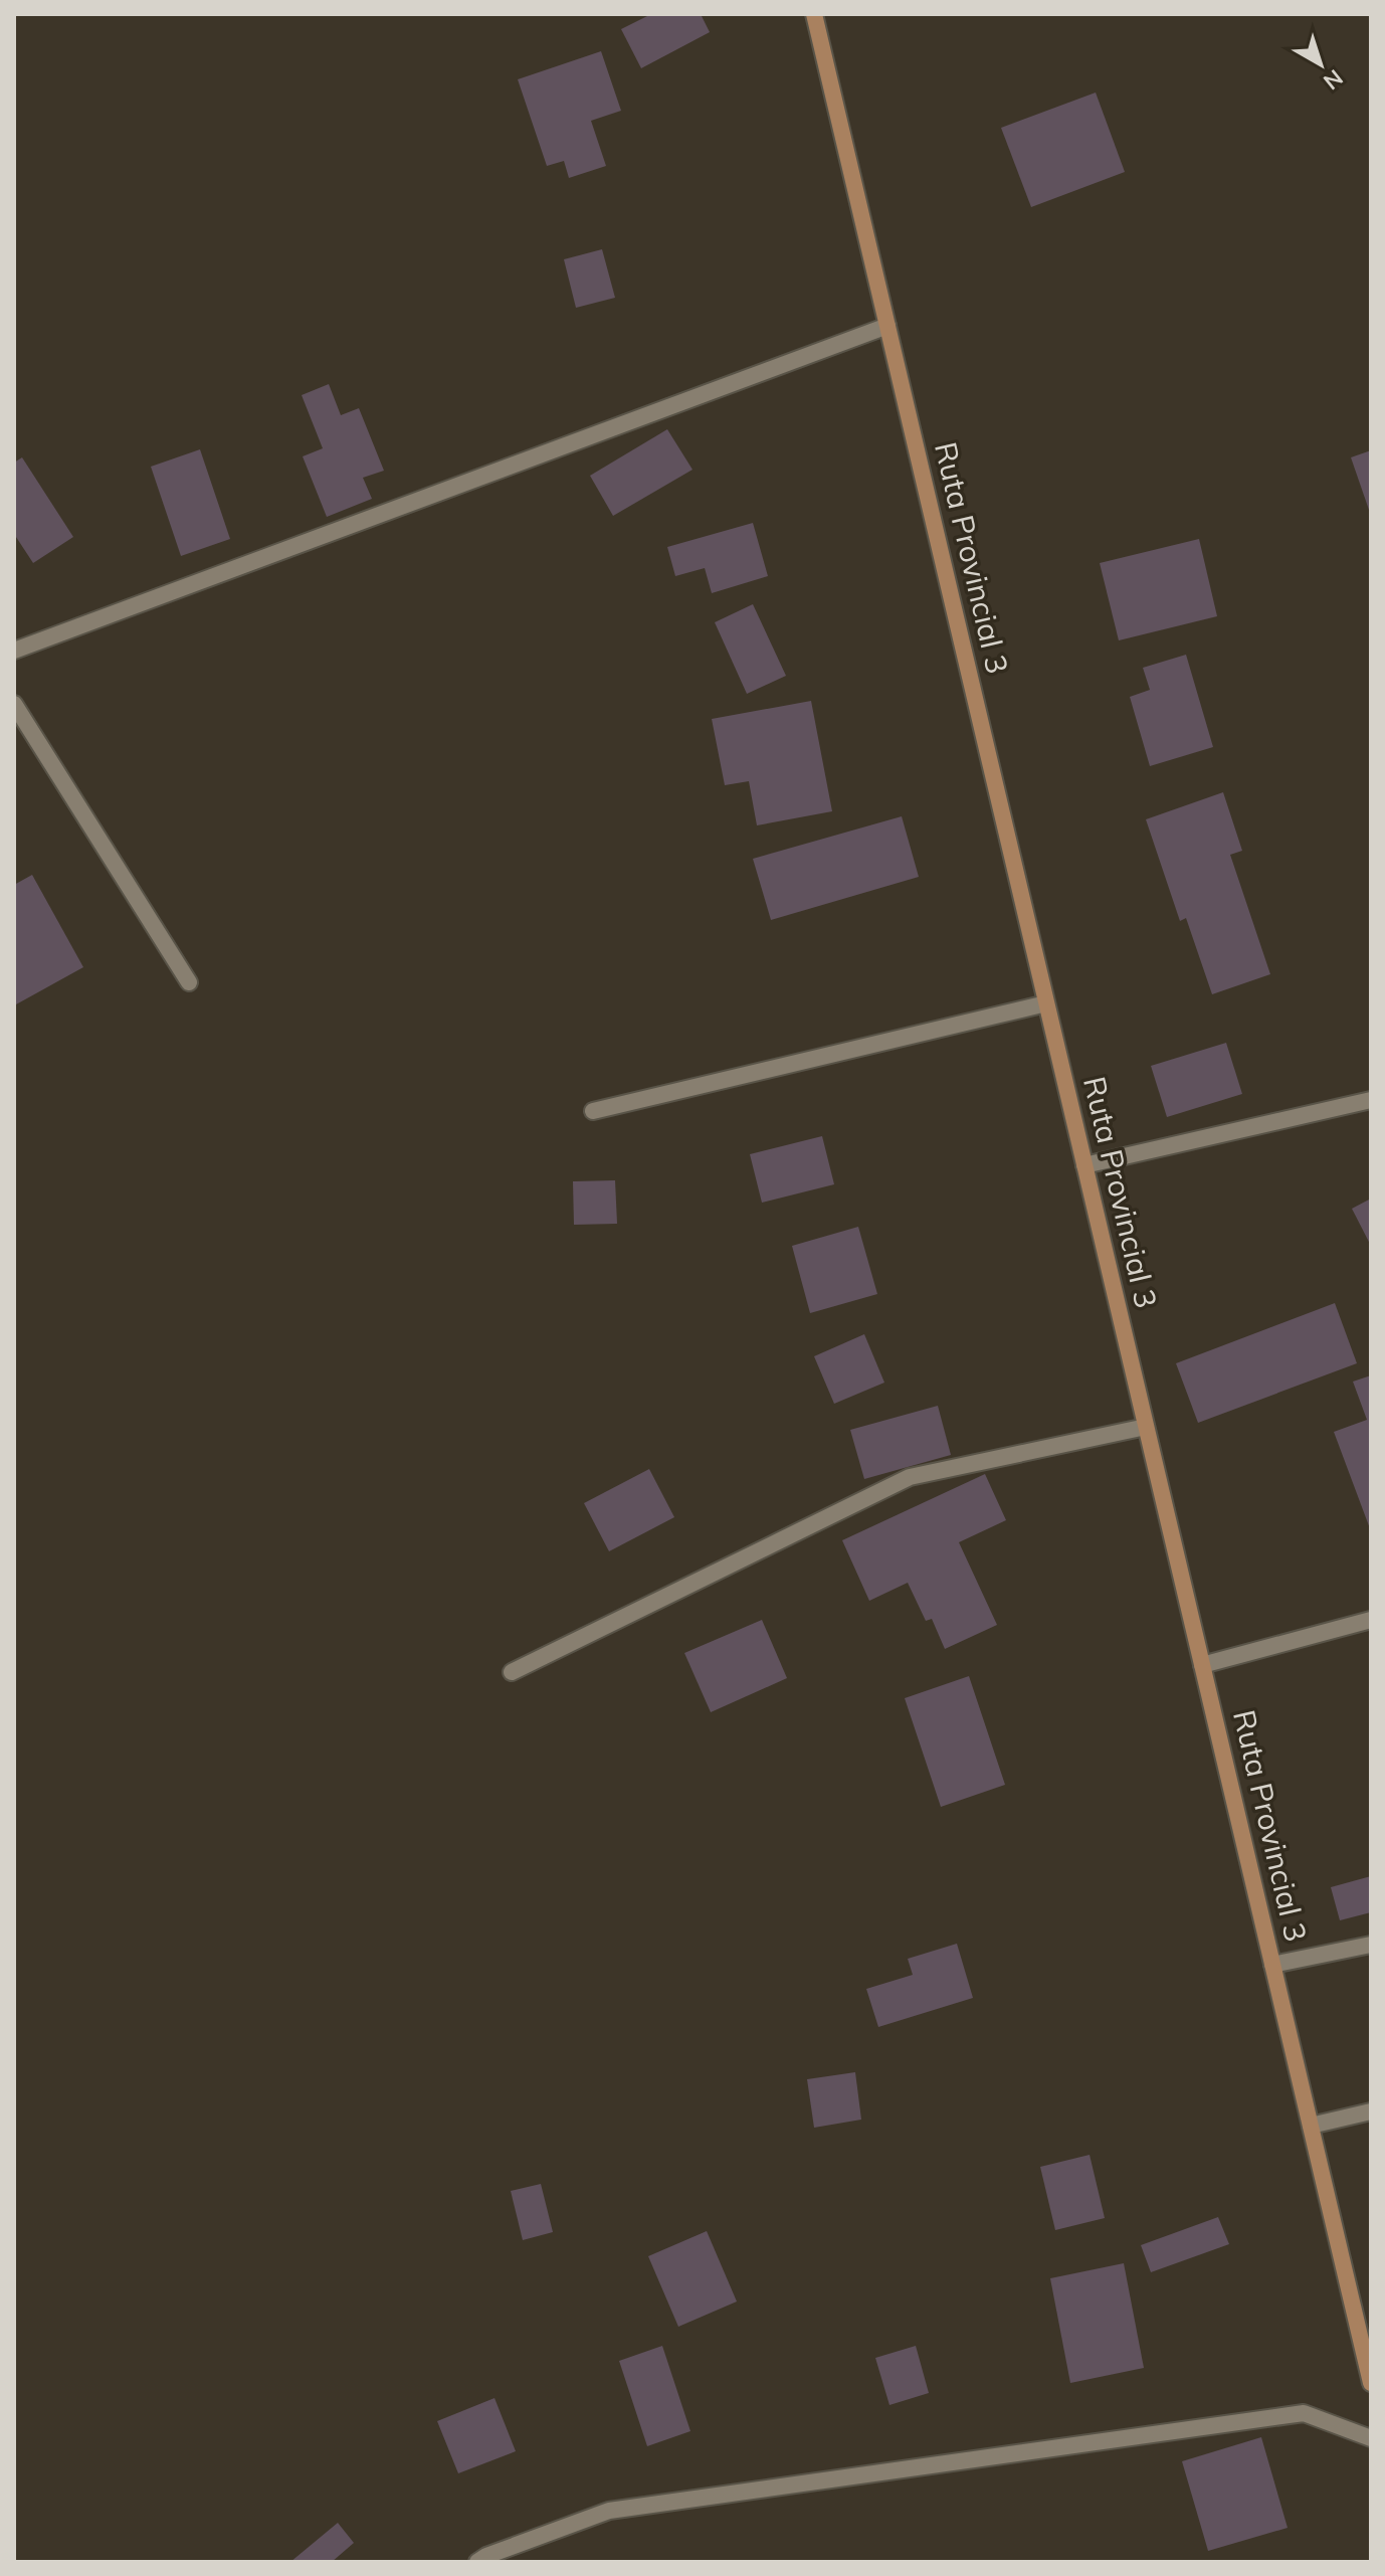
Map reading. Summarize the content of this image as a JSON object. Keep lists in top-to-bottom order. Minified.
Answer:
{"streets":{"main road":["Ruta Provincial 3"]},"north":"bottom right"}
